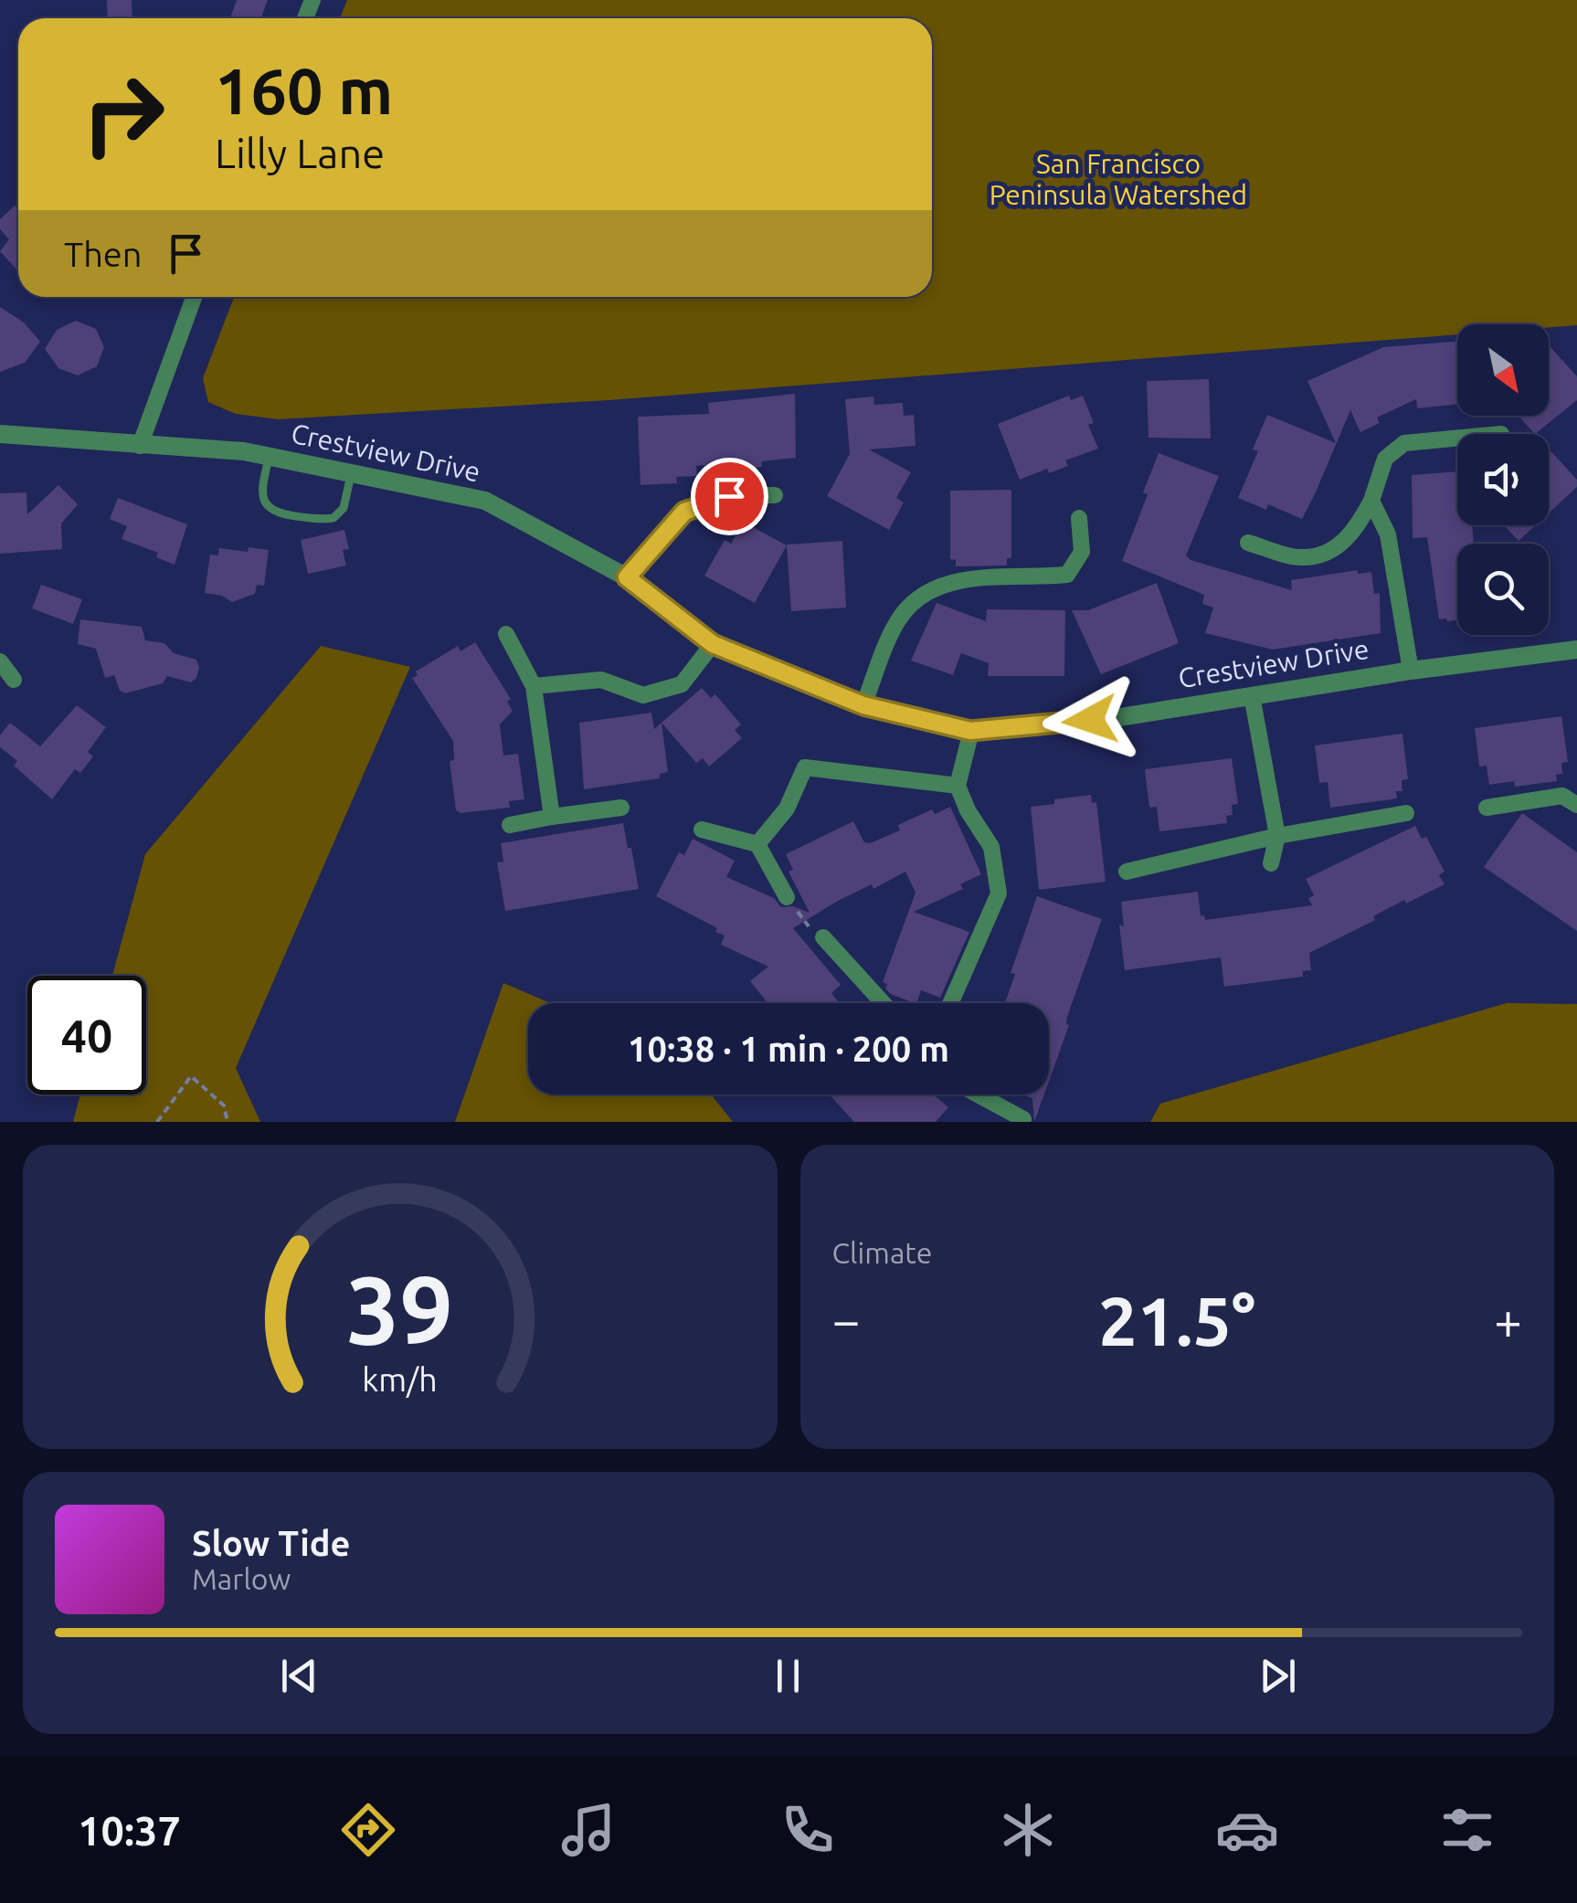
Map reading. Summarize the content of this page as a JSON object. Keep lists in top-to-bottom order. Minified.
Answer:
{"streets":{"street":["Crestview Drive"]},"parks":["San Francisco Peninsula Watershed"],"north":"bottom right","page":{"turn":["160 m","Lilly Lane"],"then":"Then","limit":"40","trip":"10:38 · 1 min · 200 m","tile":"Climate","heat":["−","21.5°","+"],"song":["Slow Tide","Marlow"],"tabs":"10:37","gauge":["39","km/h"]}}
